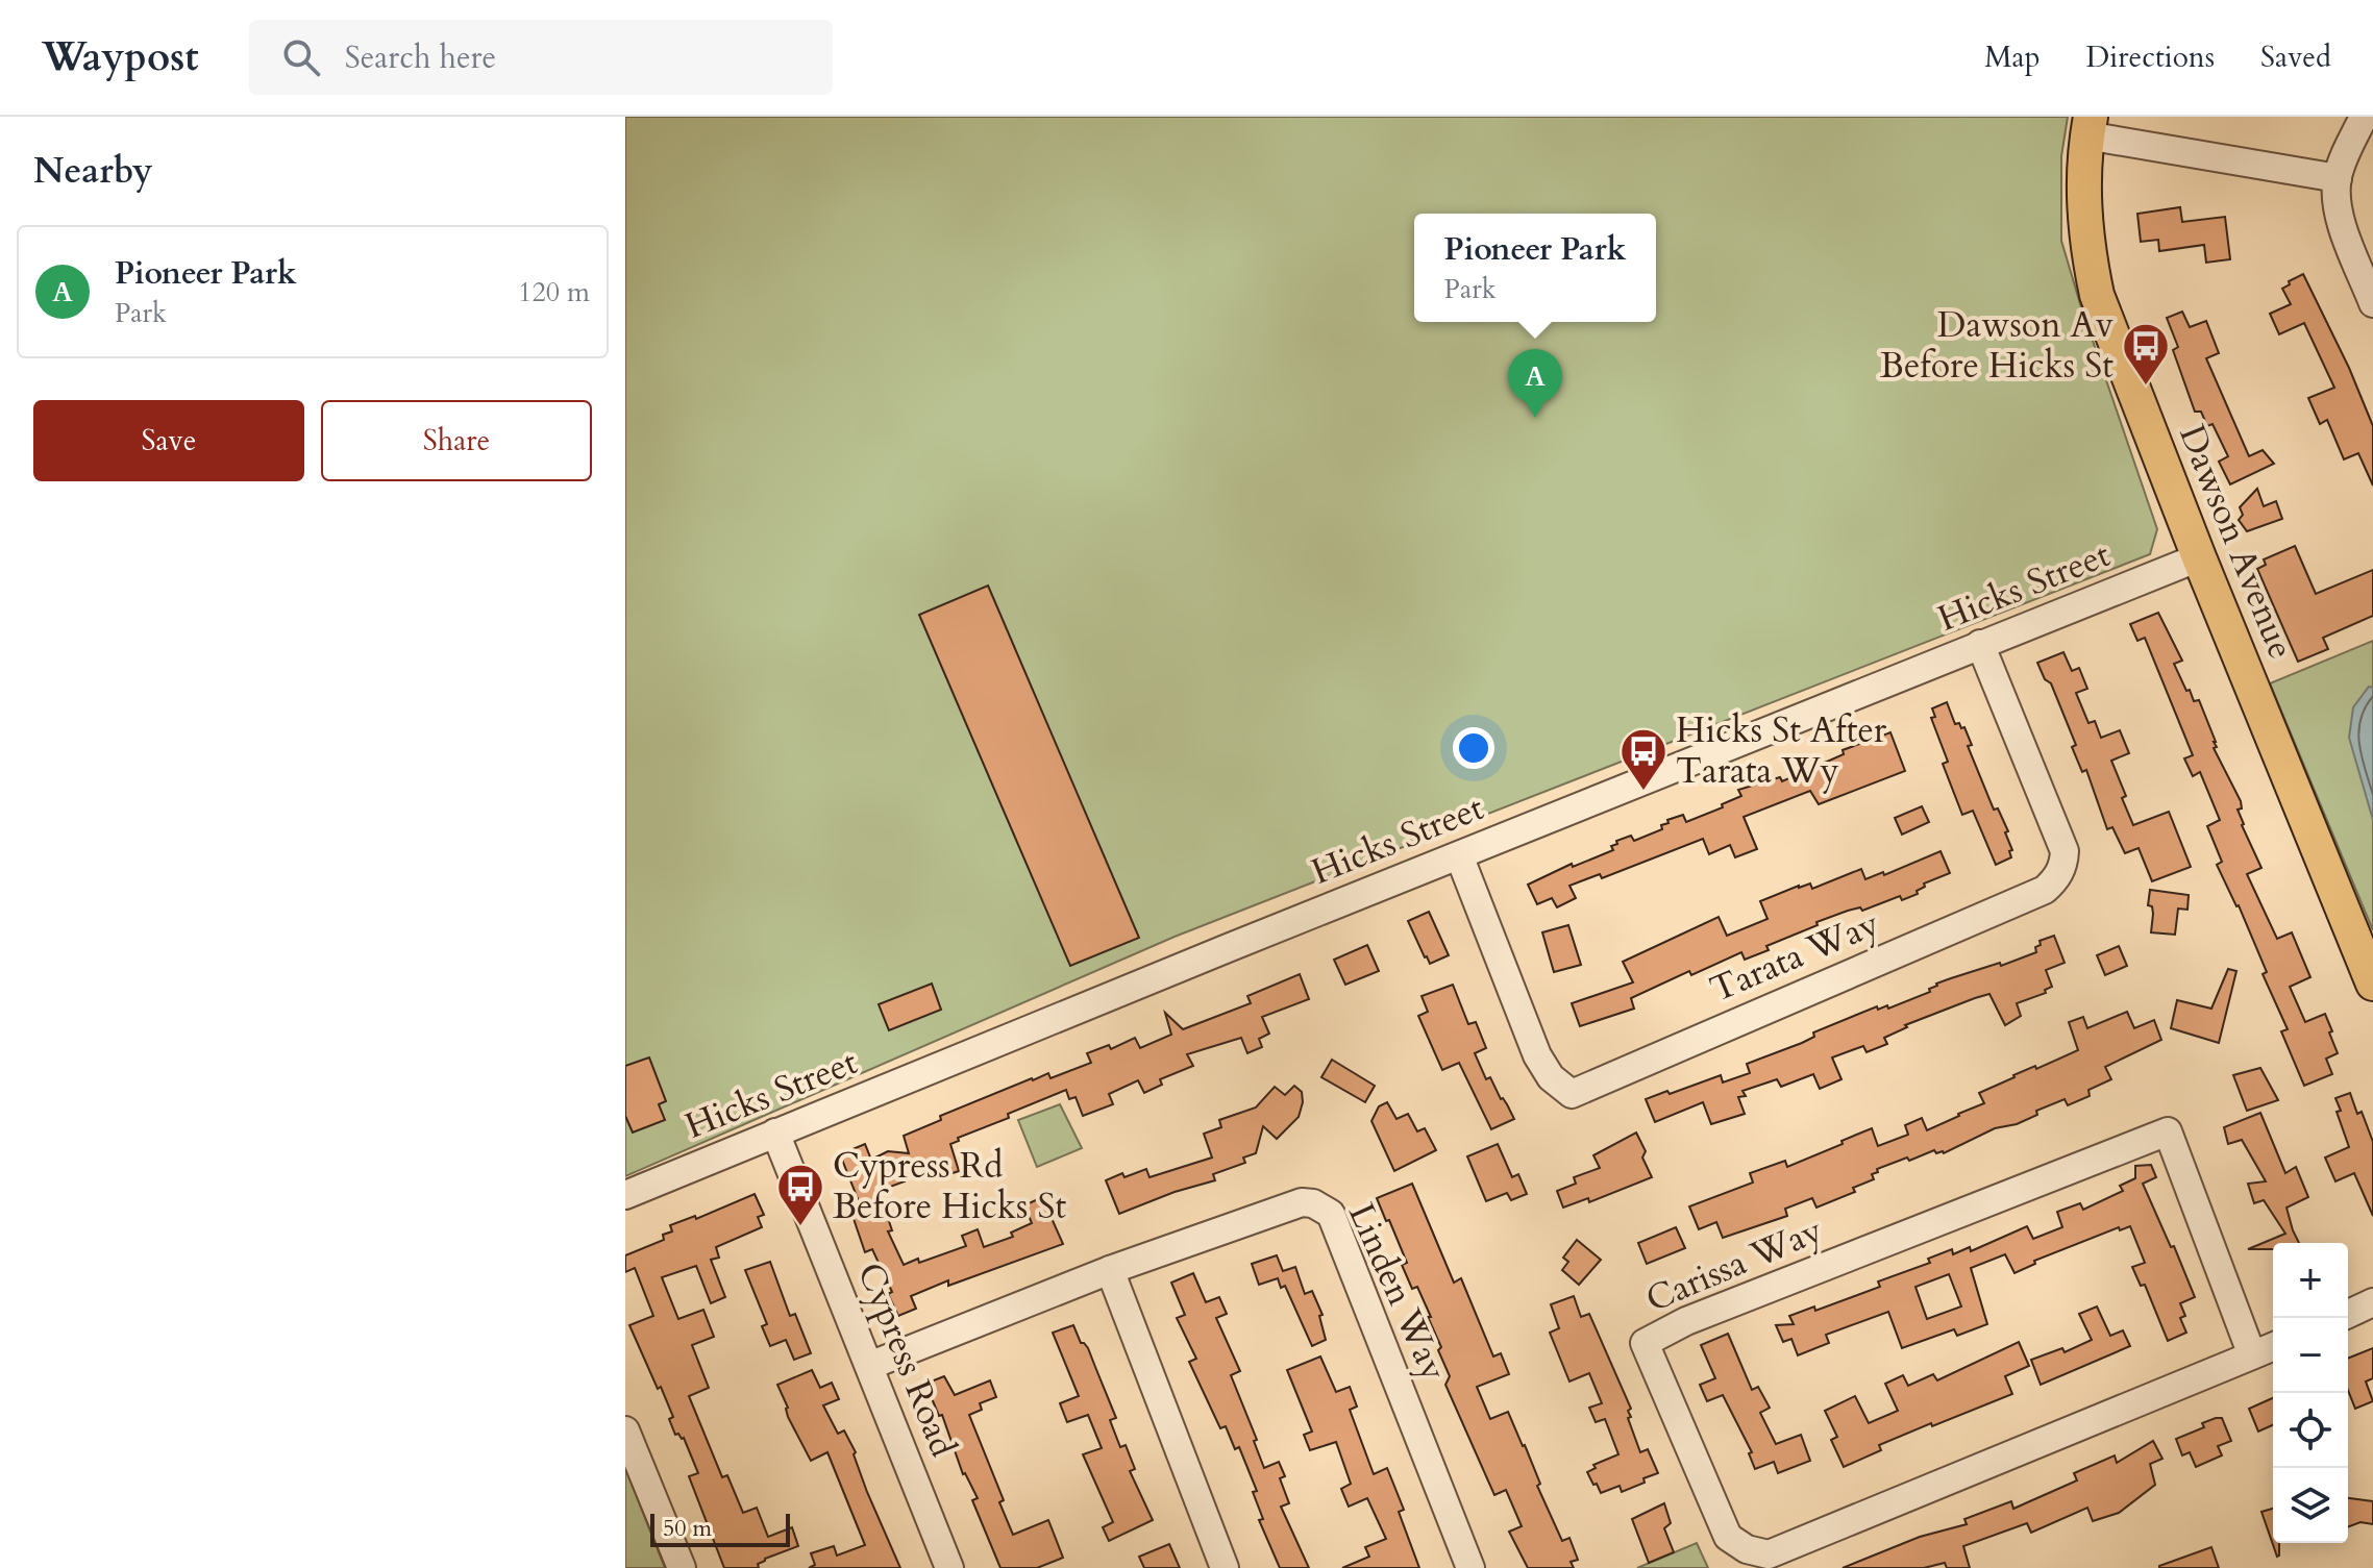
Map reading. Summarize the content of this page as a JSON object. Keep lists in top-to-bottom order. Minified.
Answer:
{"streets":{"main road":["Dawson Avenue"],"street":["Hicks Street","Tarata Way","Carissa Way","Linden Way","Cypress Road"]},"crossings":[["Dawson Avenue","Hicks Street"],["Hicks Street","Tarata Way"],["Hicks Street","Cypress Road"],["Linden Way","Cypress Road"]],"places":{"bus stop":["Dawson Av Before Hicks St","Hicks St After Tarata Wy","Cypress Rd Before Hicks St"]},"scale_bar":"50 m","page":{"header":"Waypost","search":"Search here","nav":["Map","Directions","Saved"],"heading":"Nearby","popup":["Pioneer Park","Park"],"list":[{"mark":"A","name":"Pioneer Park","note":"Park","value":"120 m"}],"pins":"A","buttons":["Save","Share"],"map_buttons":["+","−"],"scale":"50 m"}}
